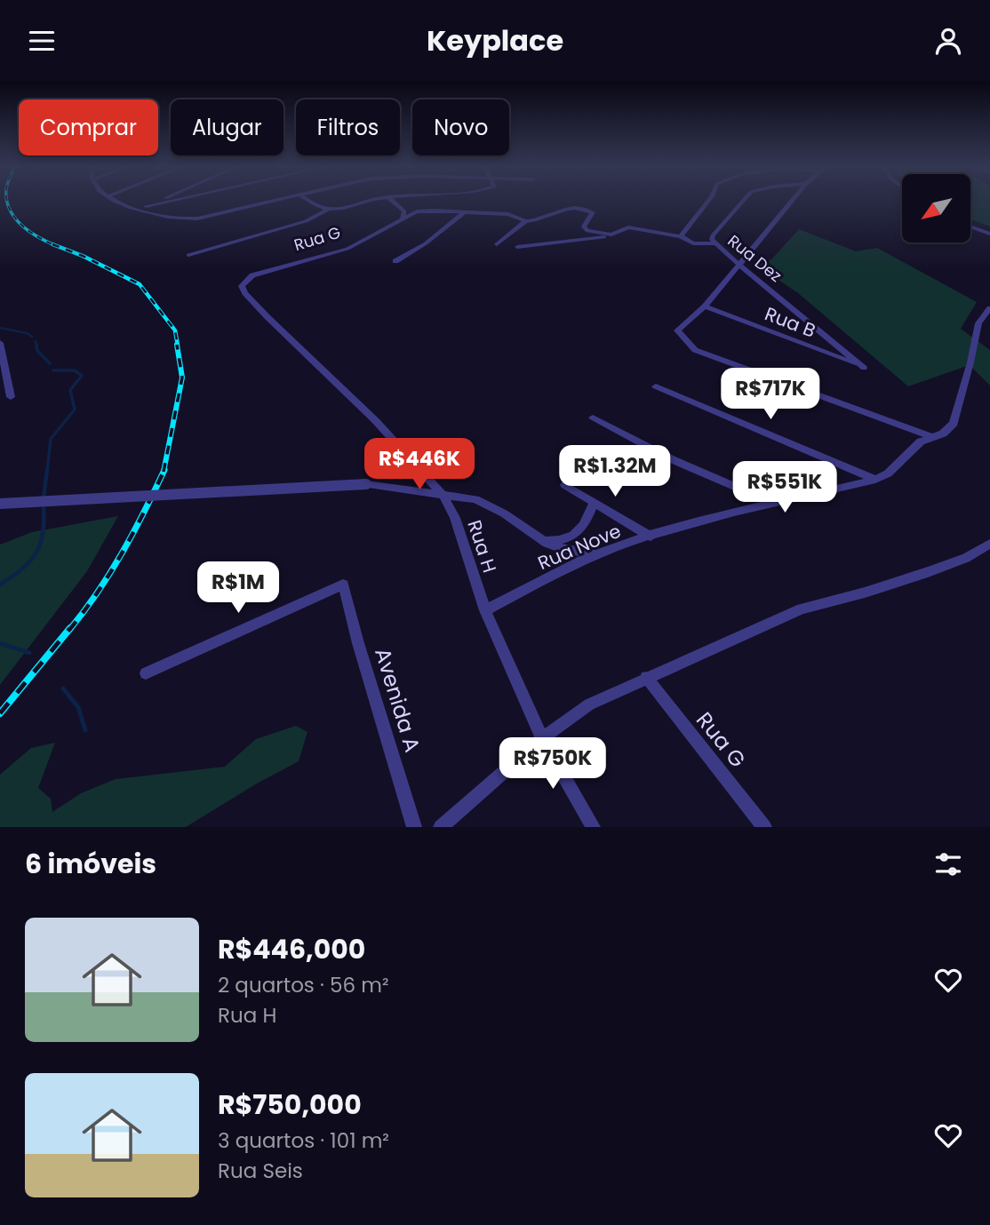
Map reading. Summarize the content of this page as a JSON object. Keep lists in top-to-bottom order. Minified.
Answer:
{"streets":{"street":["Rua G","Rua Dez","Rua B","Rua H","Rua Nove","Avenida A"]},"crossings":[["Rua G","Rua H"],["Rua Dez","Rua B"],["Rua H","Rua Nove"]],"north":"bottom left","page":{"header":"Keyplace","chip":["Comprar","Alugar","Filtros","Novo"],"price":["R$717K","R$446K","R$1.32M","R$551K","R$1M","R$750K"],"heading":"6 imóveis","list":[{"name":"R$446,000","note":"2 quartos · 56 m² · Rua H"},{"name":"R$750,000","note":"3 quartos · 101 m² · Rua Seis"}]}}
